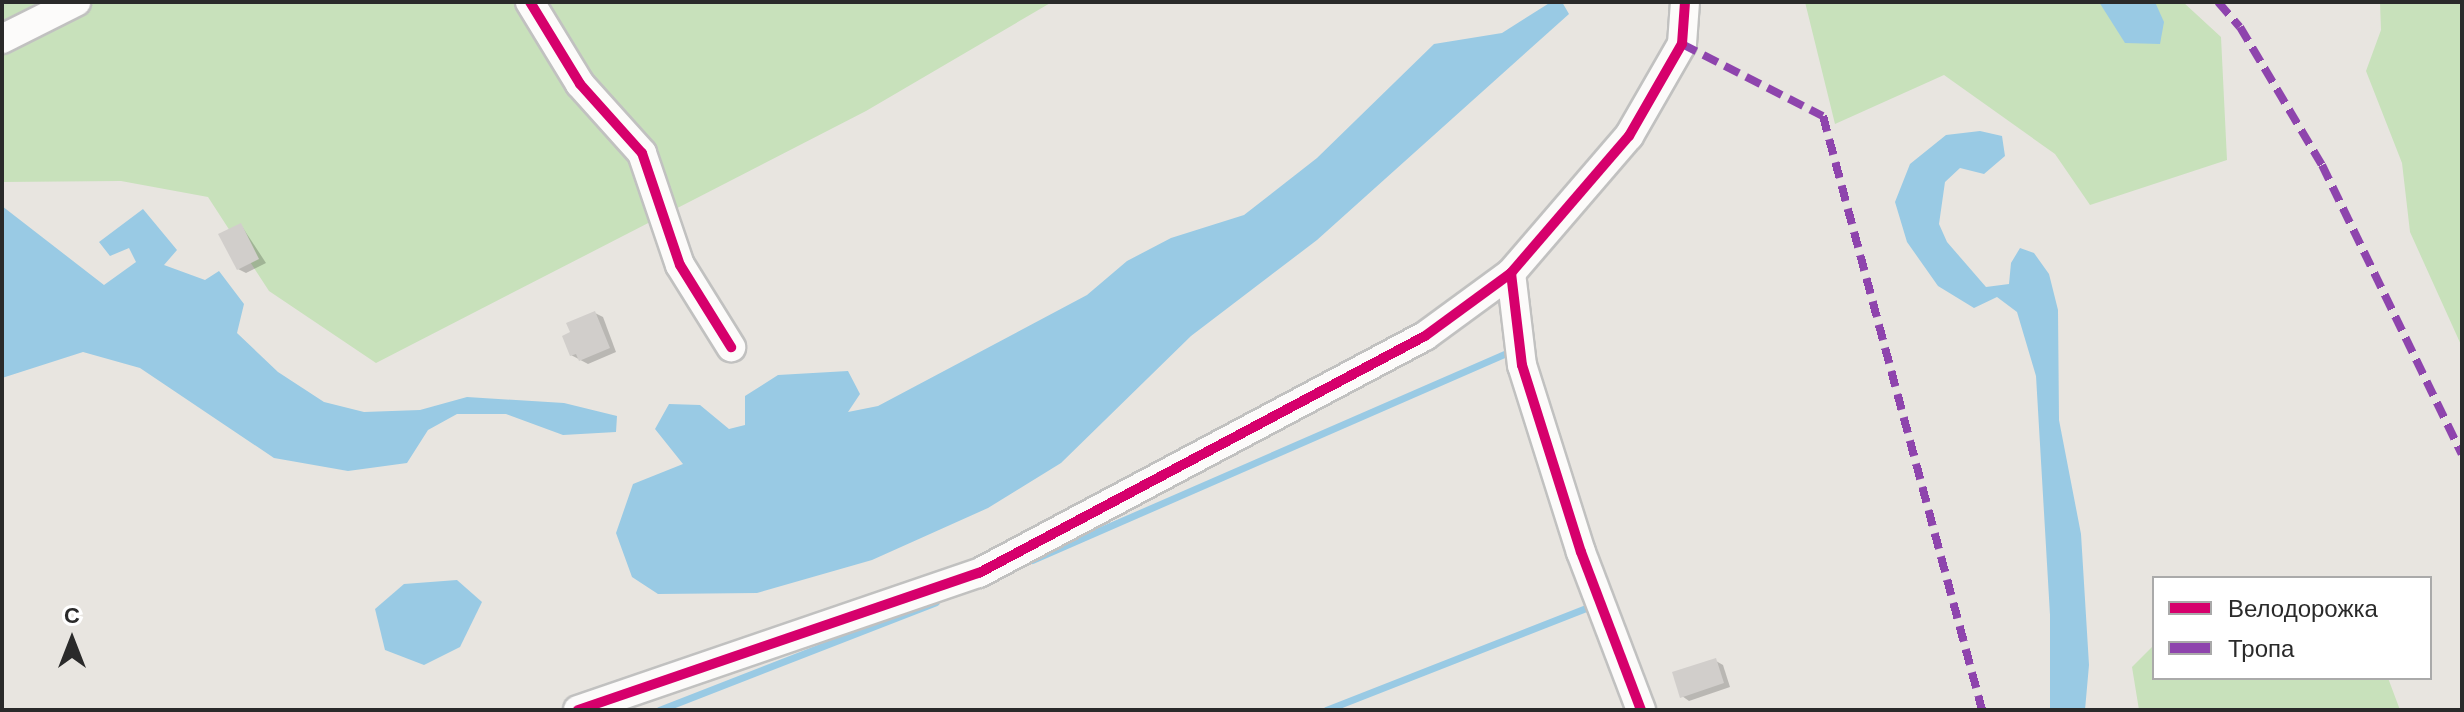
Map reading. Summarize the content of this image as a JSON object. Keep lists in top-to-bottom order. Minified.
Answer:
{"legend":["Велодорожка","Тропа"],"north":"top"}
